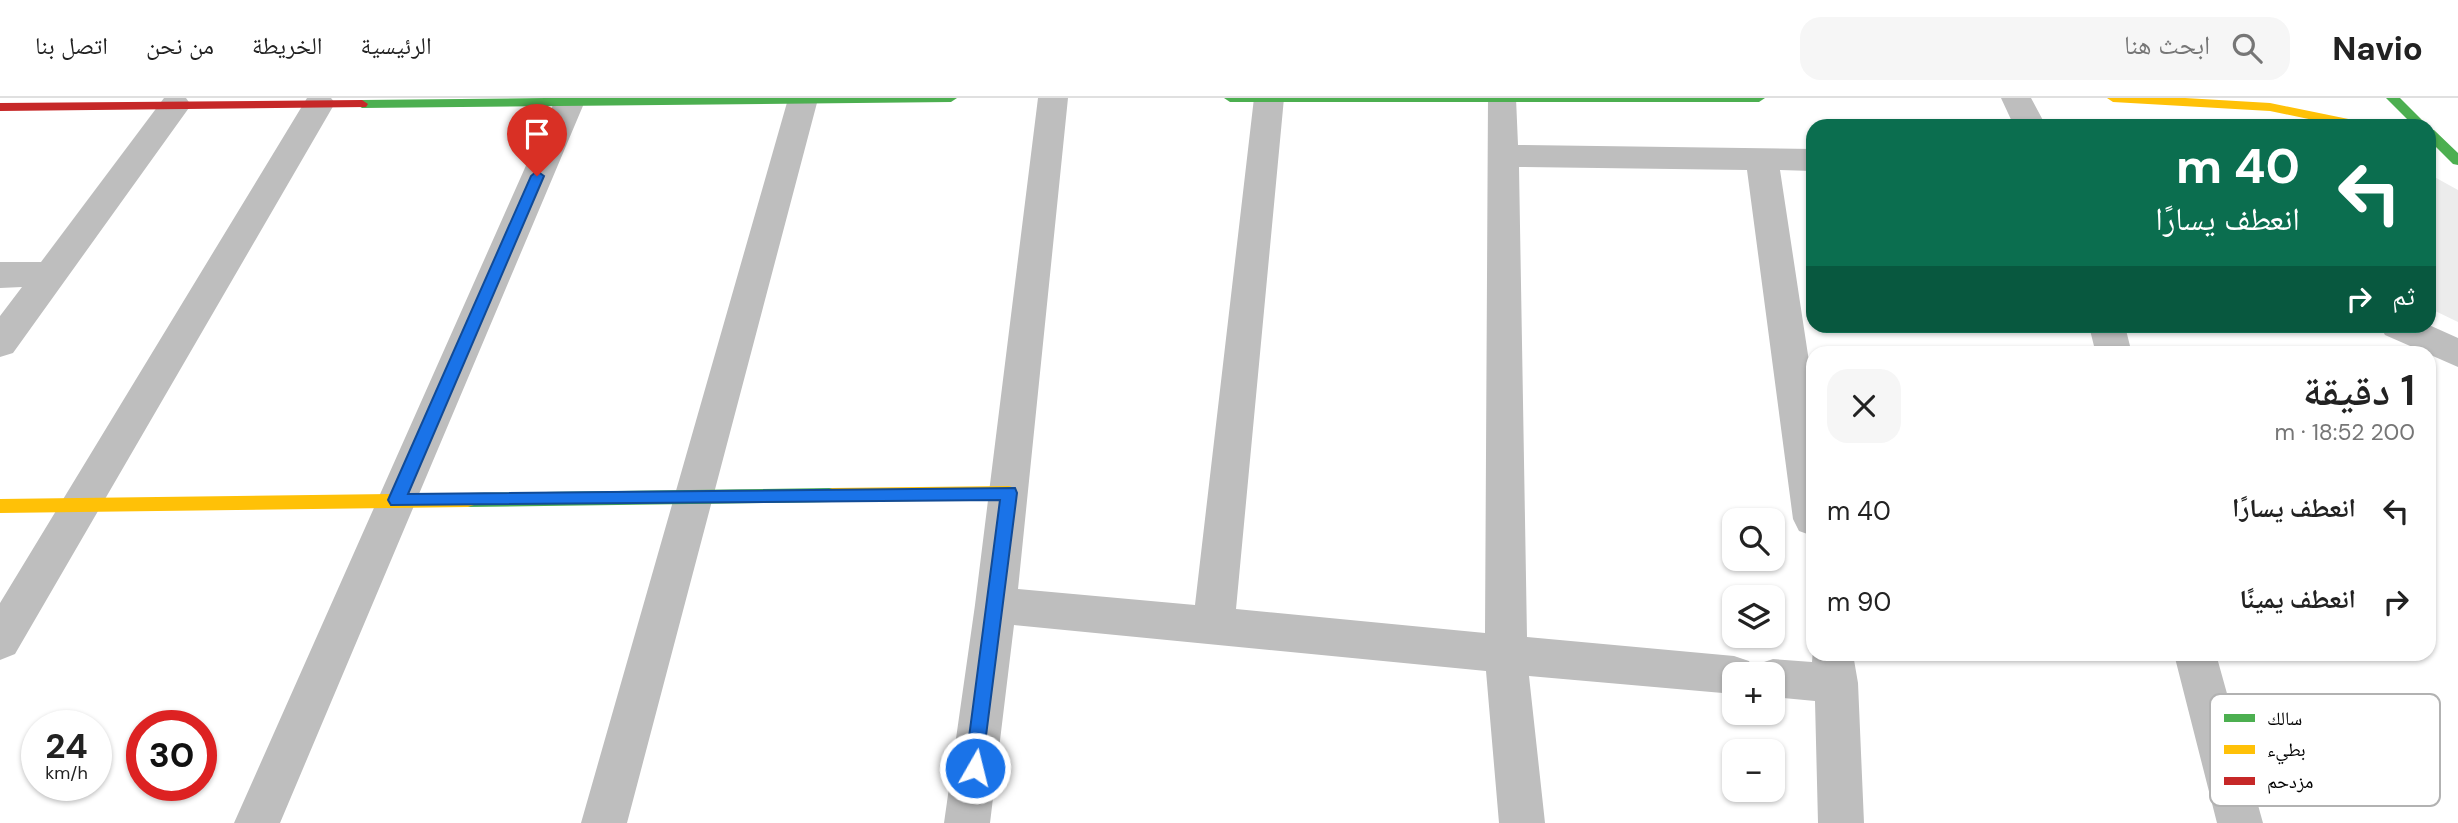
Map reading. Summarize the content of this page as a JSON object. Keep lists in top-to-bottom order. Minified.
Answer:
{"legend":["سالك","بطيء","مزدحم"],"page":{"header":"Navio","search":"ابحث هنا","nav":["الرئيسية","الخريطة","من نحن","اتصل بنا"],"turn":["40 m","انعطف يسارًا"],"then":"ثم","heading":["1 دقيقة","200 m · 18:52"],"list":[{"name":"انعطف يسارًا","value":"40 m"},{"name":"انعطف يمينًا","value":"90 m"}],"map_buttons":["+","−"],"speed":"24 km/h","limit":"30"}}
